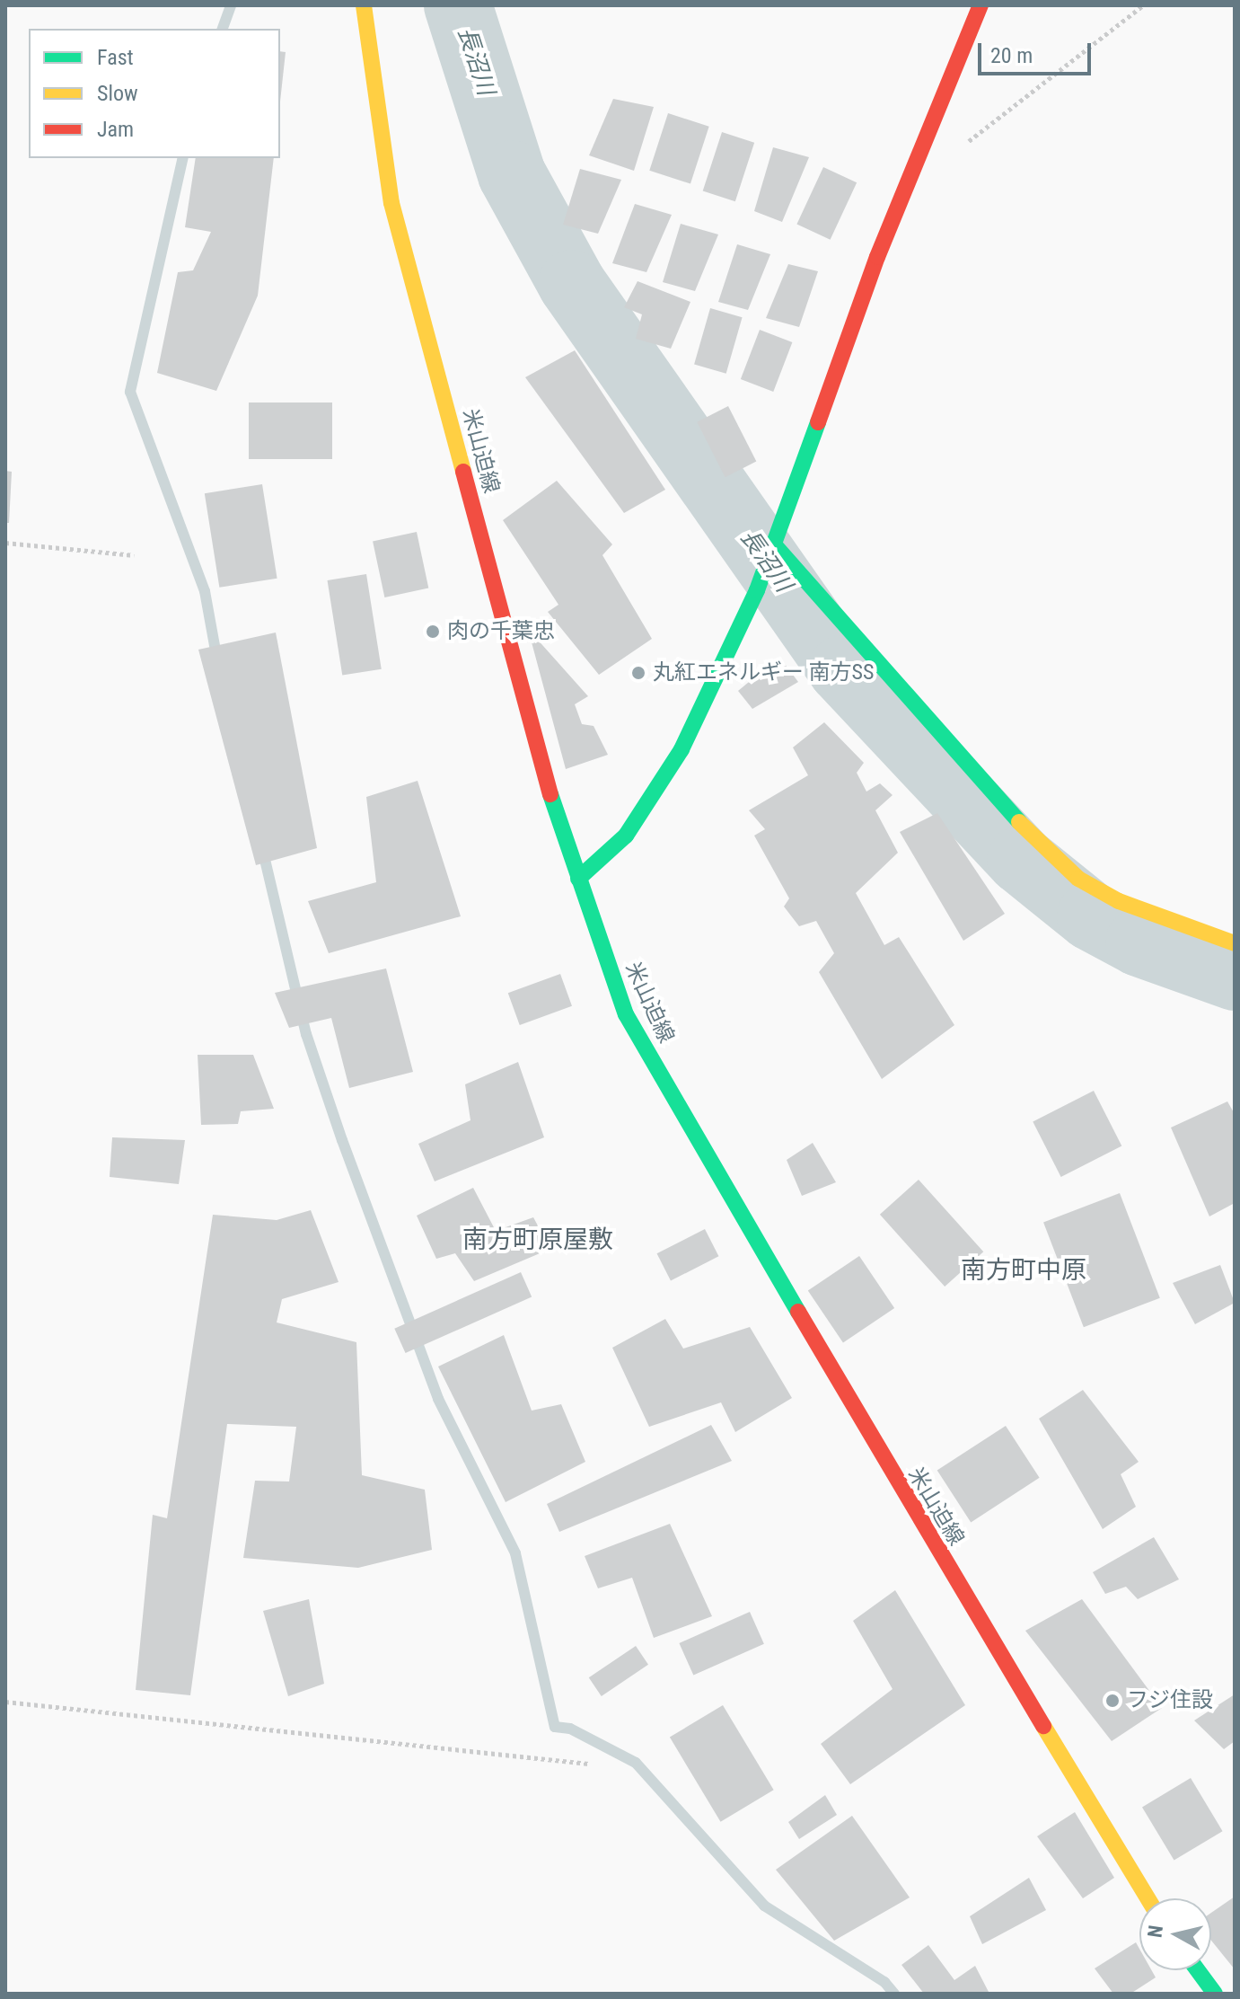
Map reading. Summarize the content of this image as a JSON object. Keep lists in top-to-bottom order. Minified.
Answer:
{"streets":{"main road":["米山迫線"]},"districts":["南方町原屋敷","南方町中原"],"water":["長沼川"],"places":["肉の千葉忠","丸紅エネルギー 南方SS","フジ住設"],"legend":["Fast","Slow","Jam"],"scale_bar":"20 m","north":"left"}
